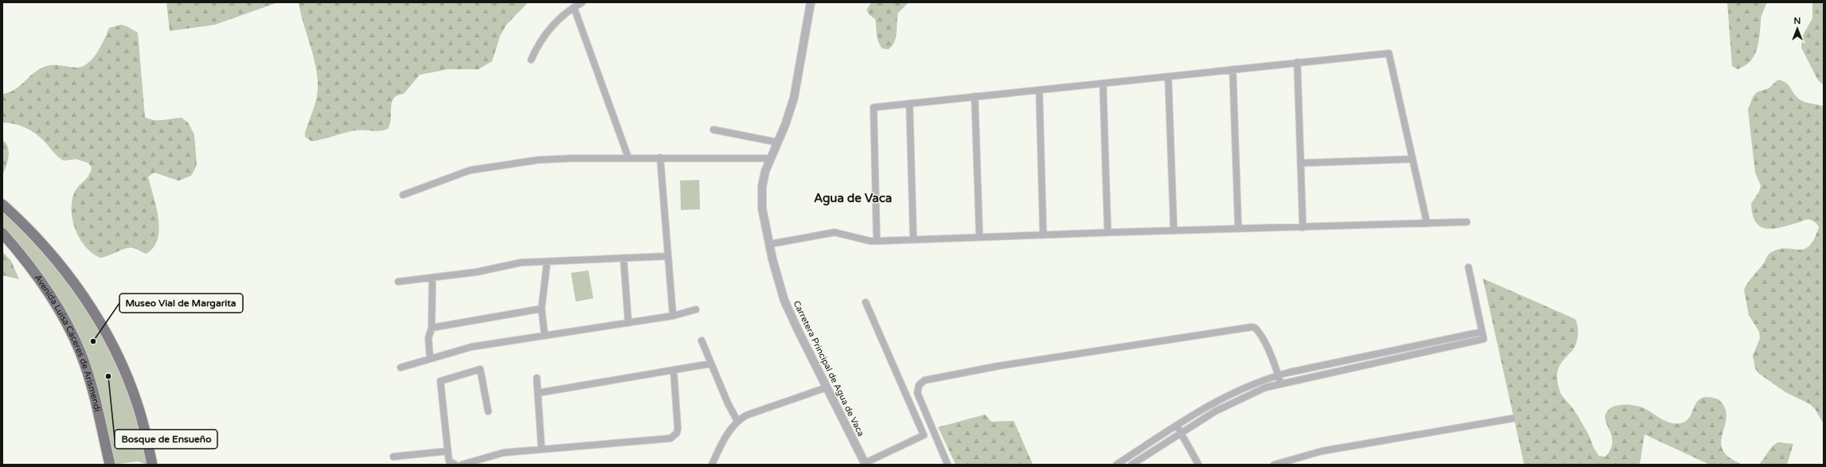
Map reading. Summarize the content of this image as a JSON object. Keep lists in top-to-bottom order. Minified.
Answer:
{"streets":{"main road":["Avenida Luisa Cáceres de Arismendi"],"street":["Carretera Principal de Agua de Vaca"]},"districts":["Agua de Vaca"],"places":["Museo Vial de Margarita","Bosque de Ensueño"],"north":"top"}
